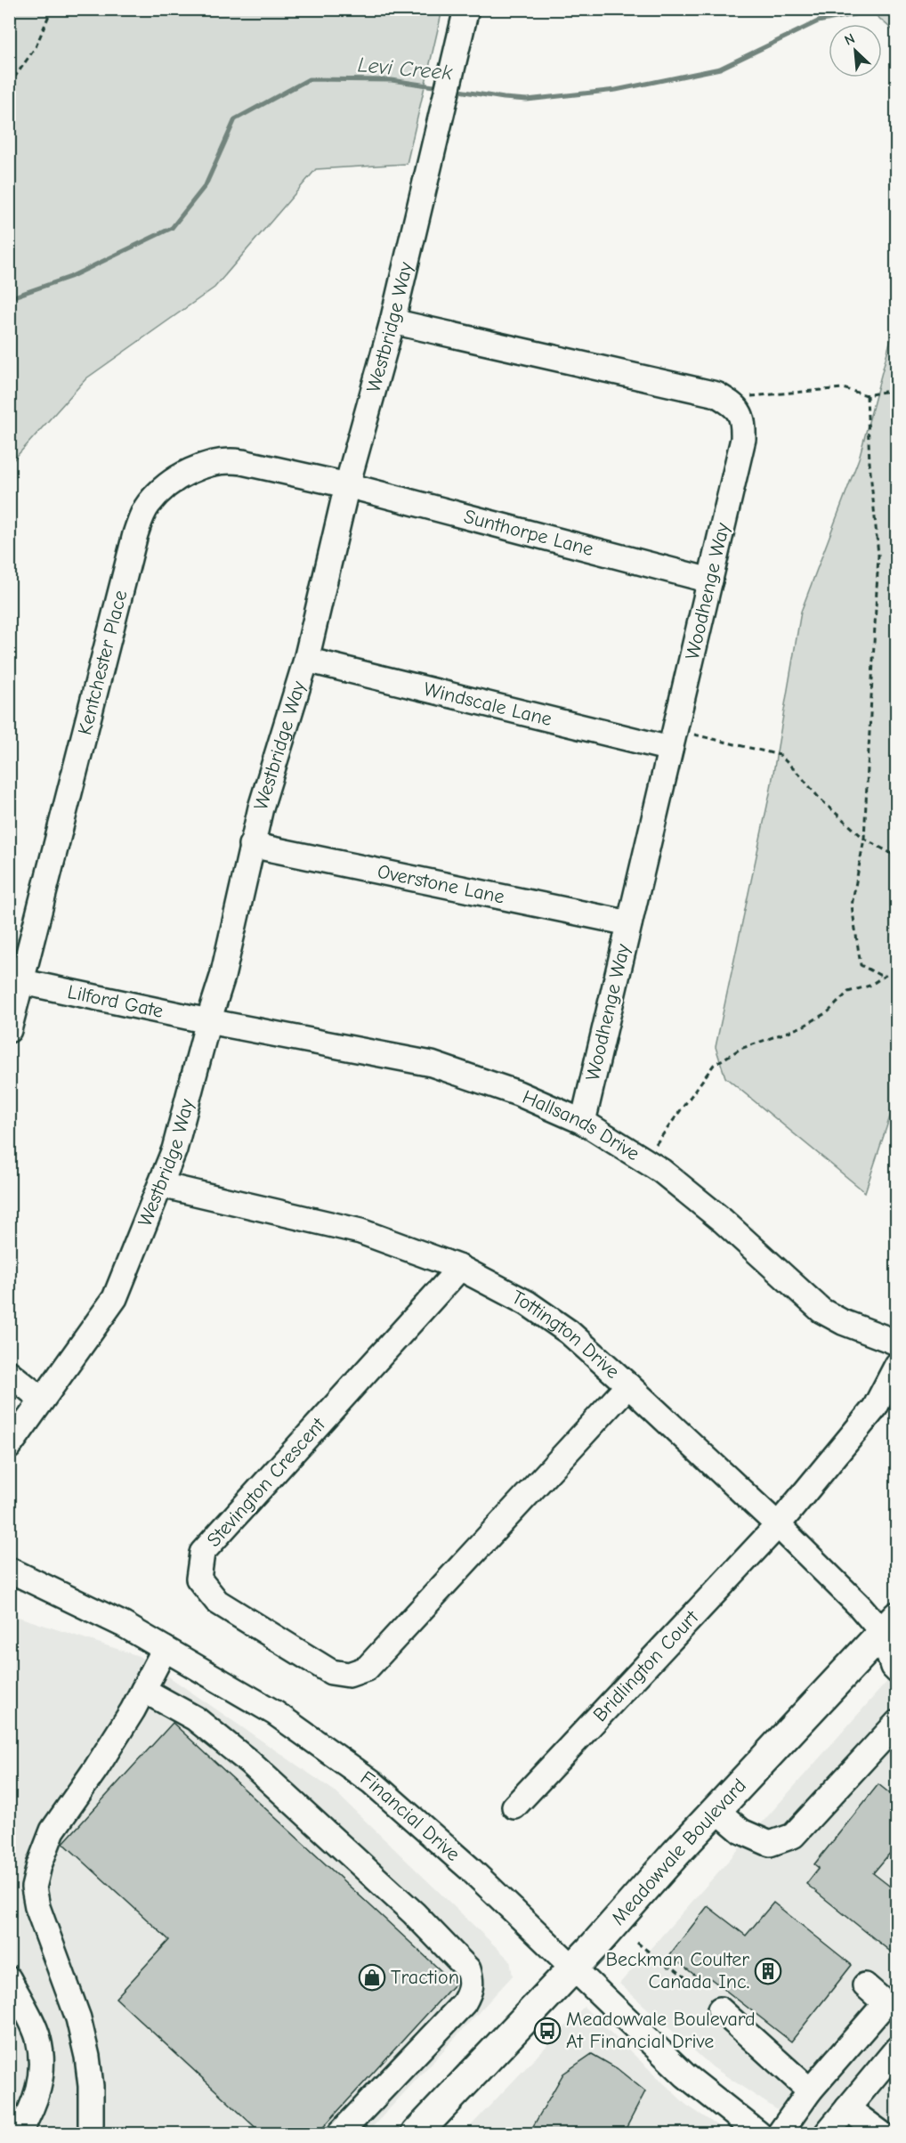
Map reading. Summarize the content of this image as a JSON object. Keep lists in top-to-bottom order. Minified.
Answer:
{"streets":{"main road":["Meadowvale Boulevard"],"street":["Westbridge Way","Sunthorpe Lane","Woodhenge Way","Kentchester Place","Windscale Lane","Overstone Lane","Lilford Gate","Hallsands Drive","Tottington Drive","Stevington Crescent","Bridlington Court","Financial Drive"]},"crossings":[["Westbridge Way","Sunthorpe Lane"],["Westbridge Way","Kentchester Place"],["Westbridge Way","Windscale Lane"],["Westbridge Way","Overstone Lane"],["Westbridge Way","Lilford Gate"],["Westbridge Way","Hallsands Drive"],["Westbridge Way","Tottington Drive"],["Sunthorpe Lane","Woodhenge Way"],["Sunthorpe Lane","Kentchester Place"],["Woodhenge Way","Windscale Lane"],["Woodhenge Way","Overstone Lane"],["Woodhenge Way","Hallsands Drive"],["Kentchester Place","Lilford Gate"],["Lilford Gate","Hallsands Drive"],["Tottington Drive","Stevington Crescent"],["Tottington Drive","Bridlington Court"],["Tottington Drive","Meadowvale Boulevard"],["Financial Drive","Meadowvale Boulevard"]],"water":["Levi Creek"],"places":{"building":["Beckman Coulter Canada Inc."],"shop":["Traction"],"bus stop":["Meadowvale Boulevard At Financial Drive"]},"north":"top left"}
